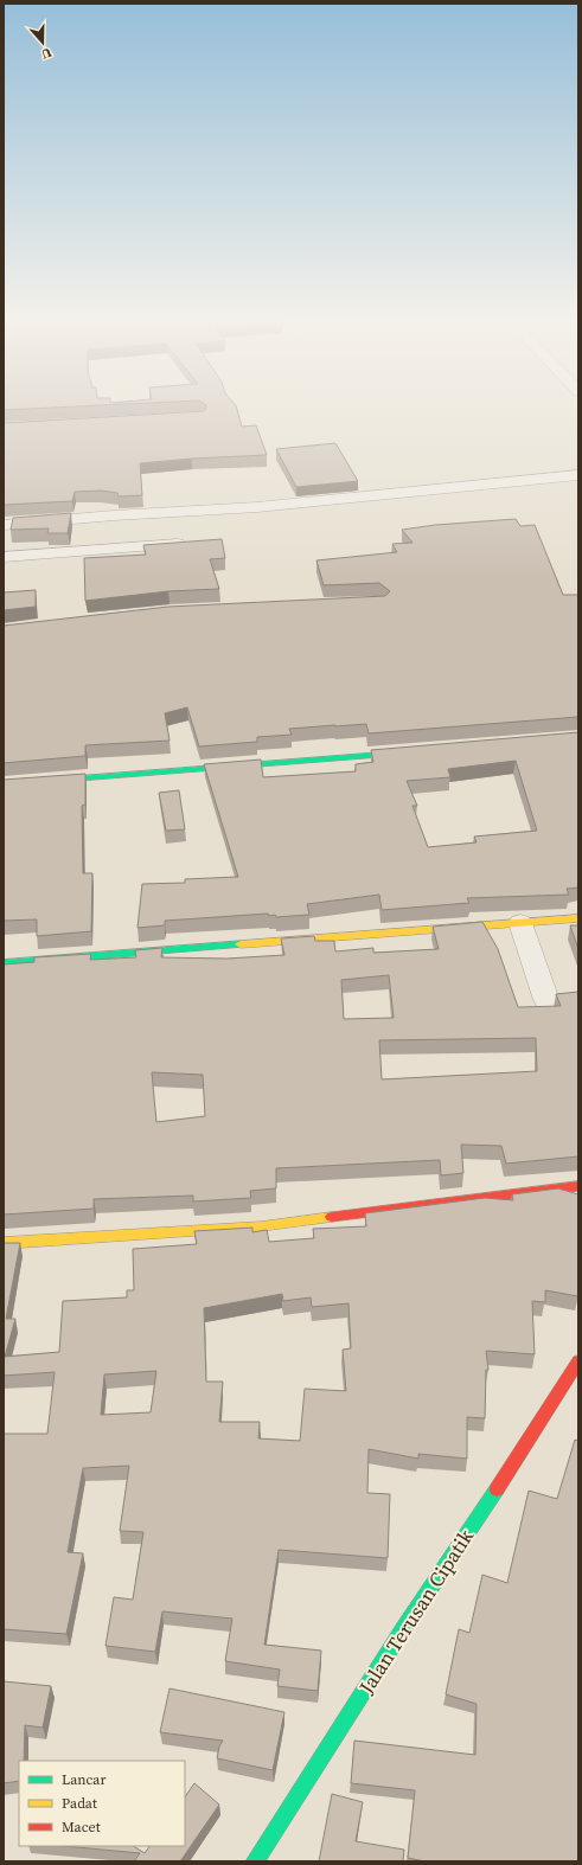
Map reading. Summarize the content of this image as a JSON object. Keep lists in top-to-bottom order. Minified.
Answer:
{"streets":{"main road":["Jalan Terusan Cipatik"]},"legend":["Lancar","Padat","Macet"],"north":"bottom"}
